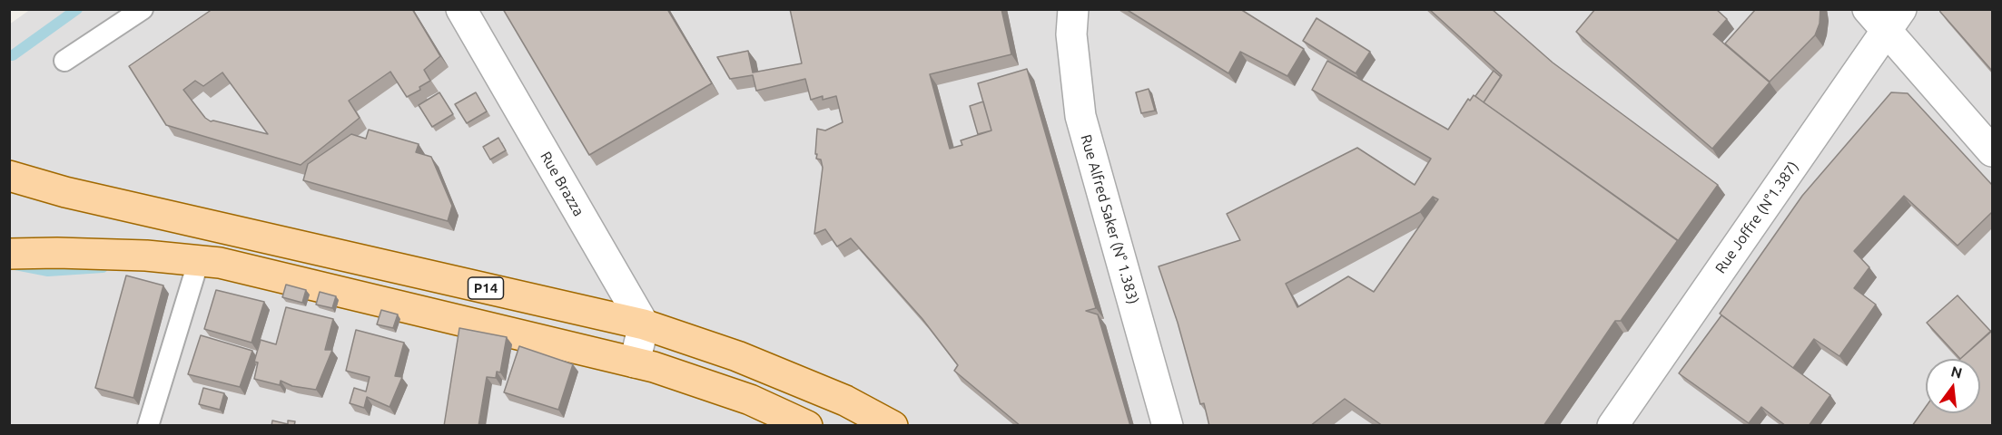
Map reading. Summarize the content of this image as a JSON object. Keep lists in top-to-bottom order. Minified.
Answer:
{"streets":{"main road":["P14"],"street":["Rue Brazza","Rue Joffre (N°1.387)","Rue Alfred Saker (N° 1.383)"]},"crossings":[["Rue Brazza","P14"]],"north":"top"}
